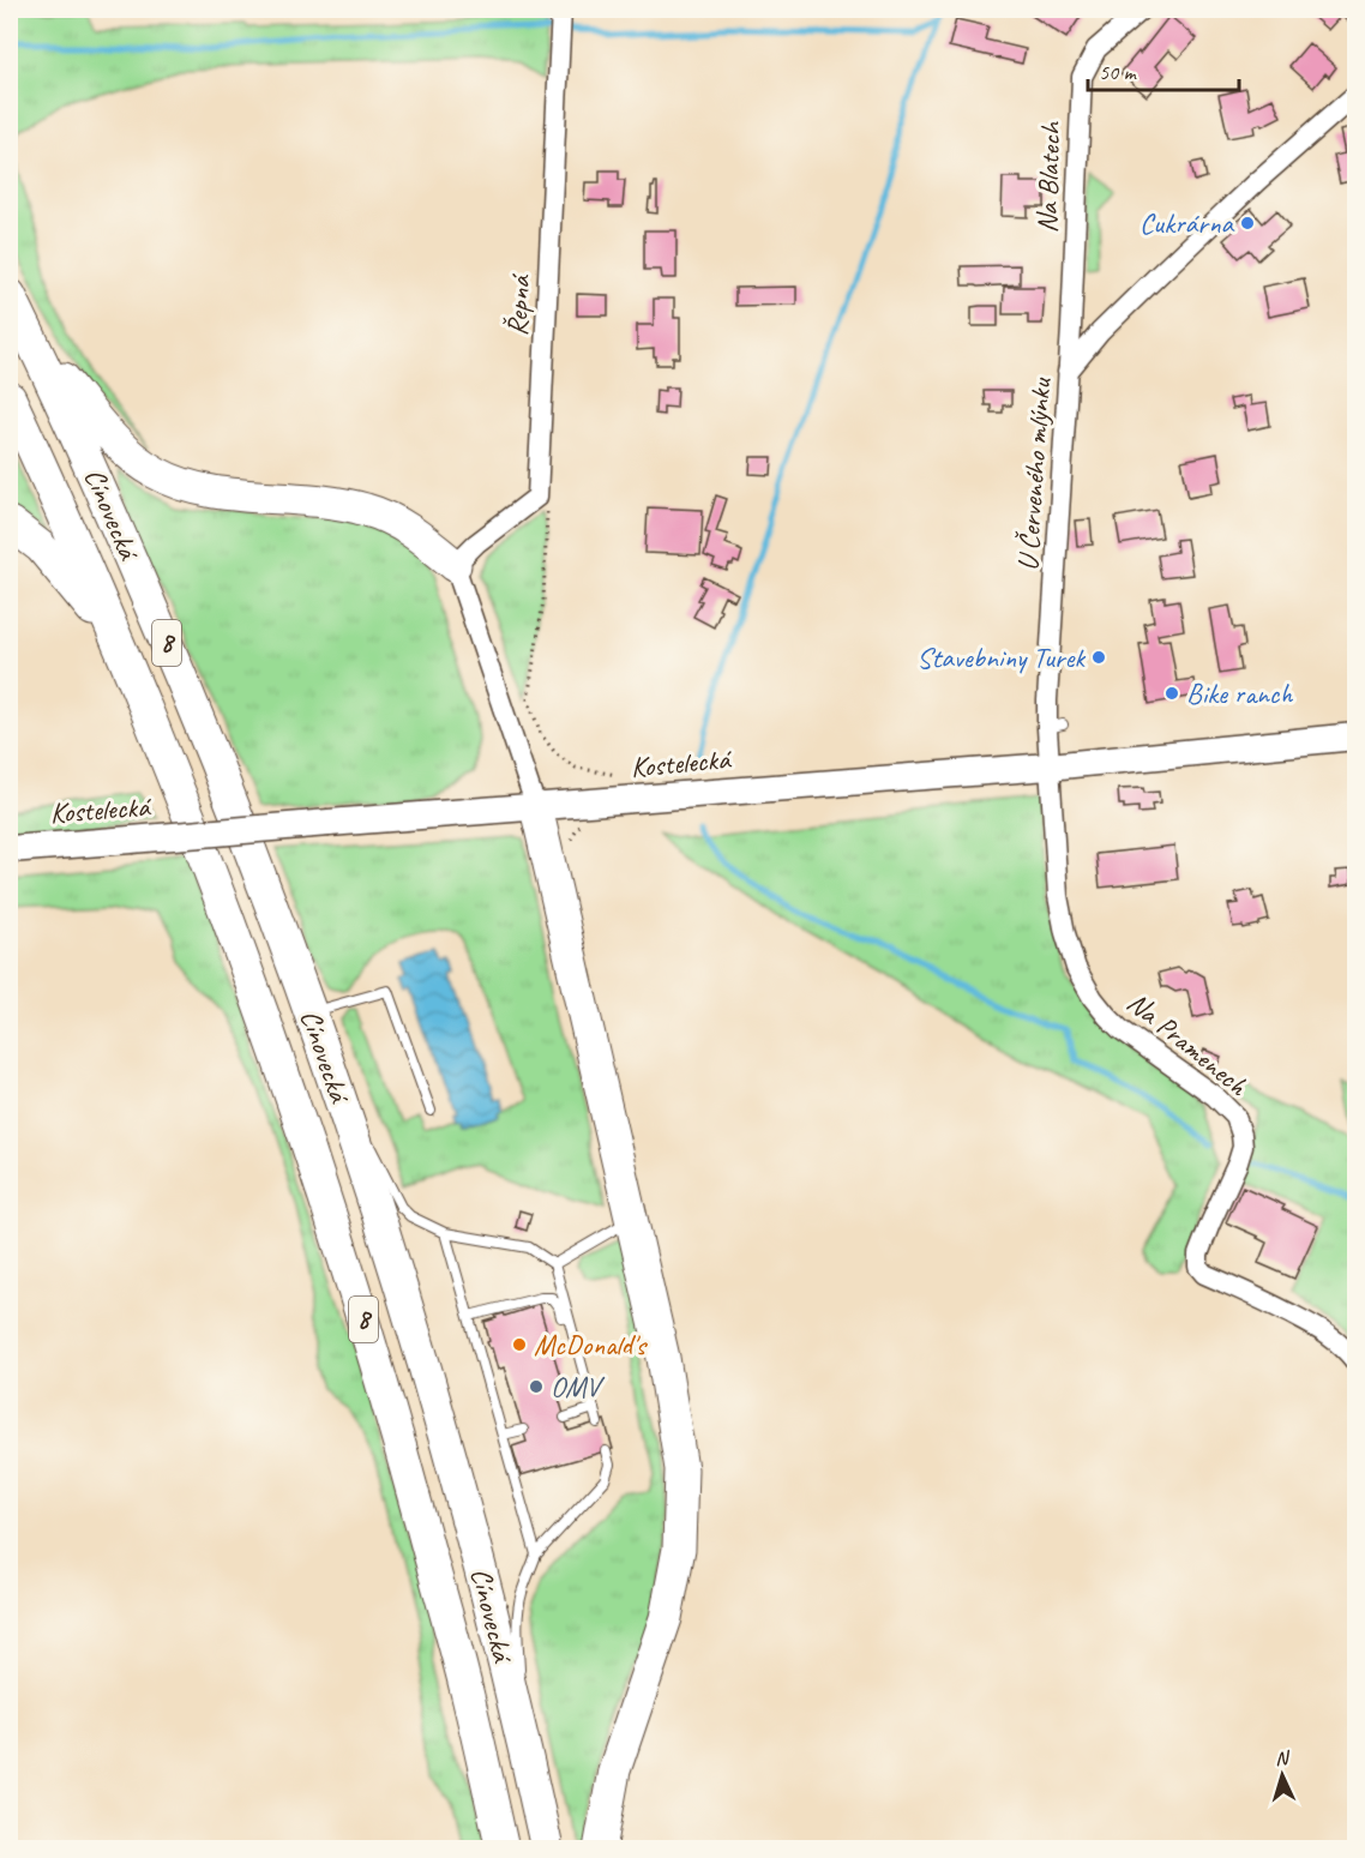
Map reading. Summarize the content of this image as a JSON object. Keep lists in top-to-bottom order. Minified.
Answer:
{"streets":{"highway":["Cínovecká","8"],"main road":["Kostelecká"],"street":["Na Blatech","Řepná","U Červeného mlýnku","Na Pramenech"]},"crossings":[["Na Blatech","U Červeného mlýnku"],["U Červeného mlýnku","Kostelecká"],["U Červeného mlýnku","Na Pramenech"],["Kostelecká","Na Pramenech"]],"places":["Cukrárna","Stavebniny Turek","Bike ranch","McDonald's","OMV"],"scale_bar":"50 m","north":"top"}
